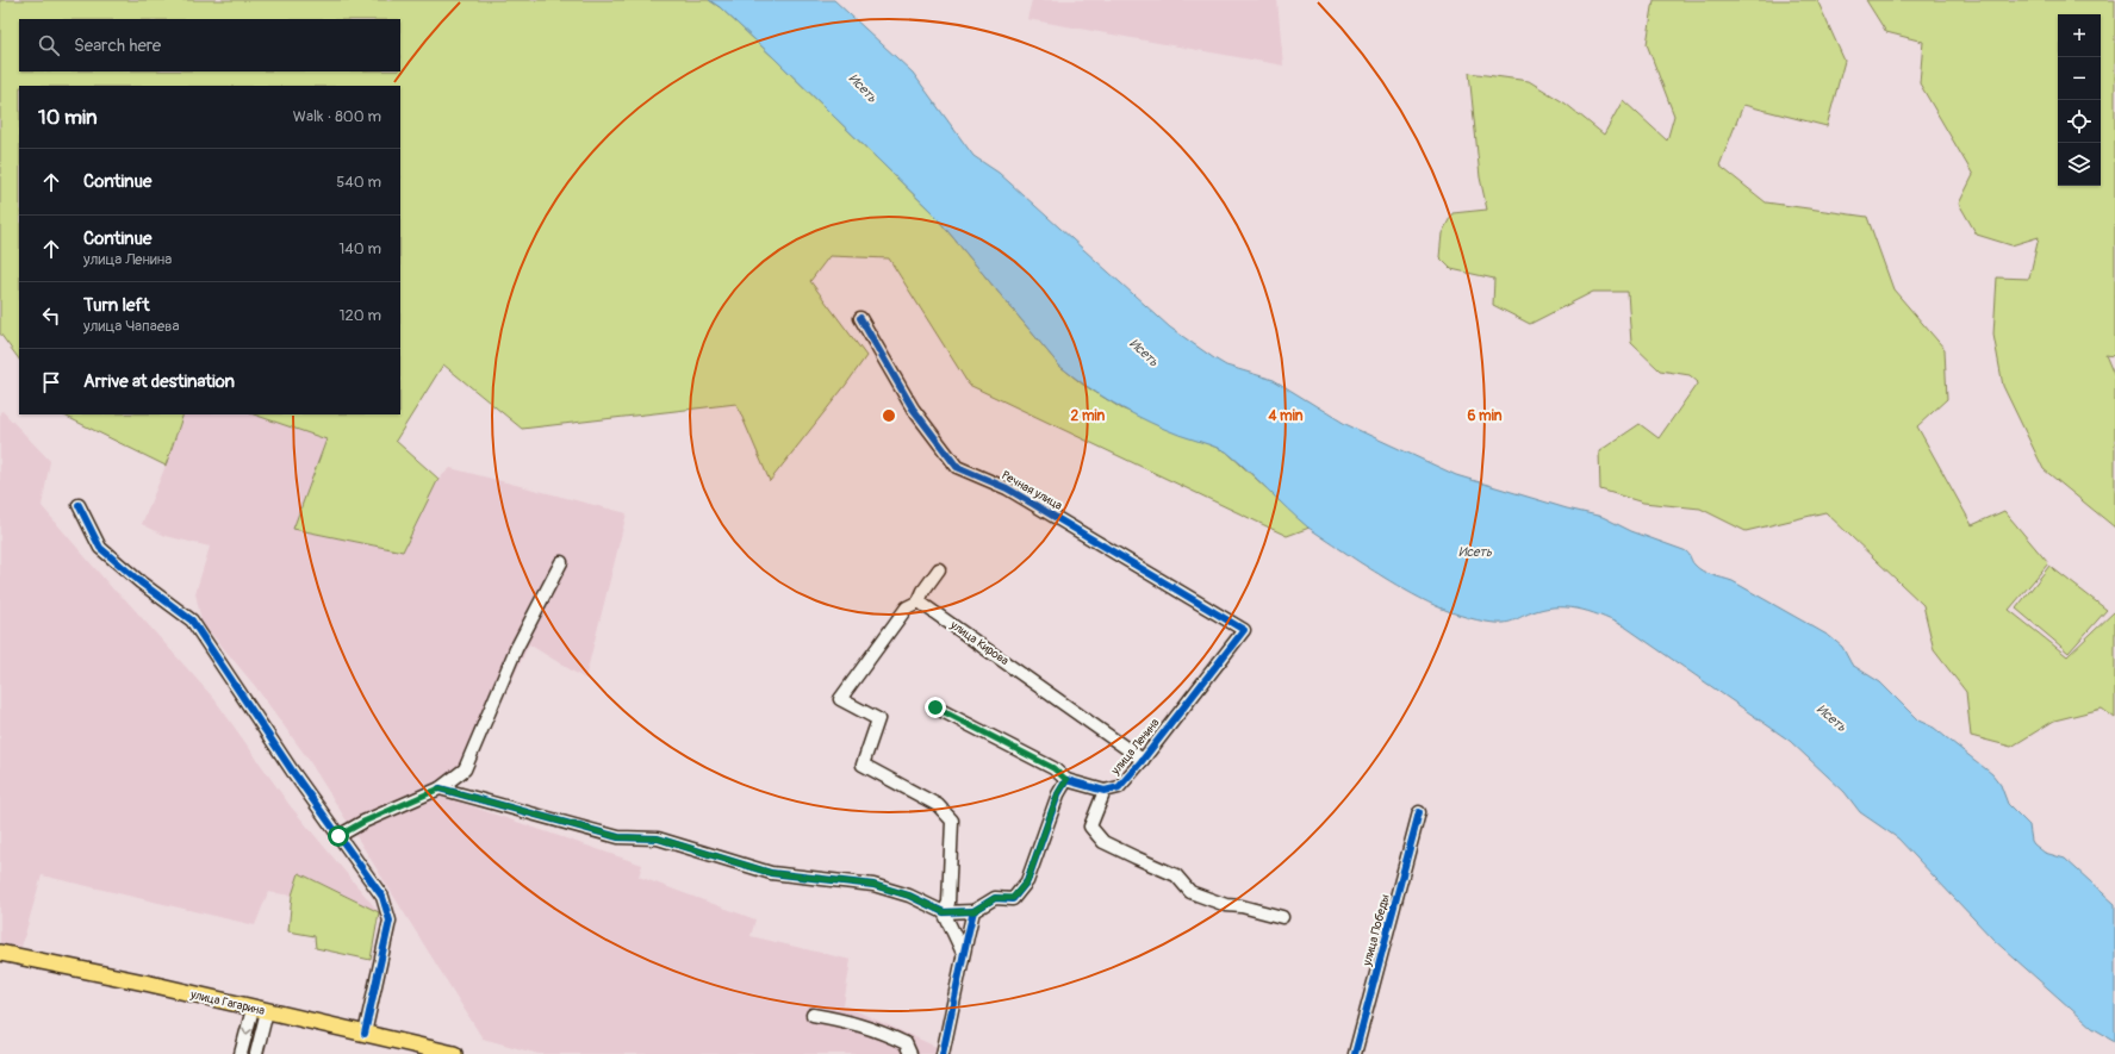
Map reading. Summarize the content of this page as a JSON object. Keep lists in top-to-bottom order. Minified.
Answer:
{"streets":{"main road":["улица Гагарина"],"street":["Речная улица","улица Кирова","улица Ленина","улица Победы"]},"crossings":[["Речная улица","улица Ленина"],["улица Кирова","улица Ленина"]],"water":["Исеть"],"page":{"map_buttons":["+","−"],"search":"Search here","heading":["10 min","Walk · 800 m"],"list":[["Continue","540 m"],["Continue","улица Ленина","140 m"],["Turn left","улица Чапаева","120 m"],"Arrive at destination"]},"rings":["2 min","4 min","6 min"]}
